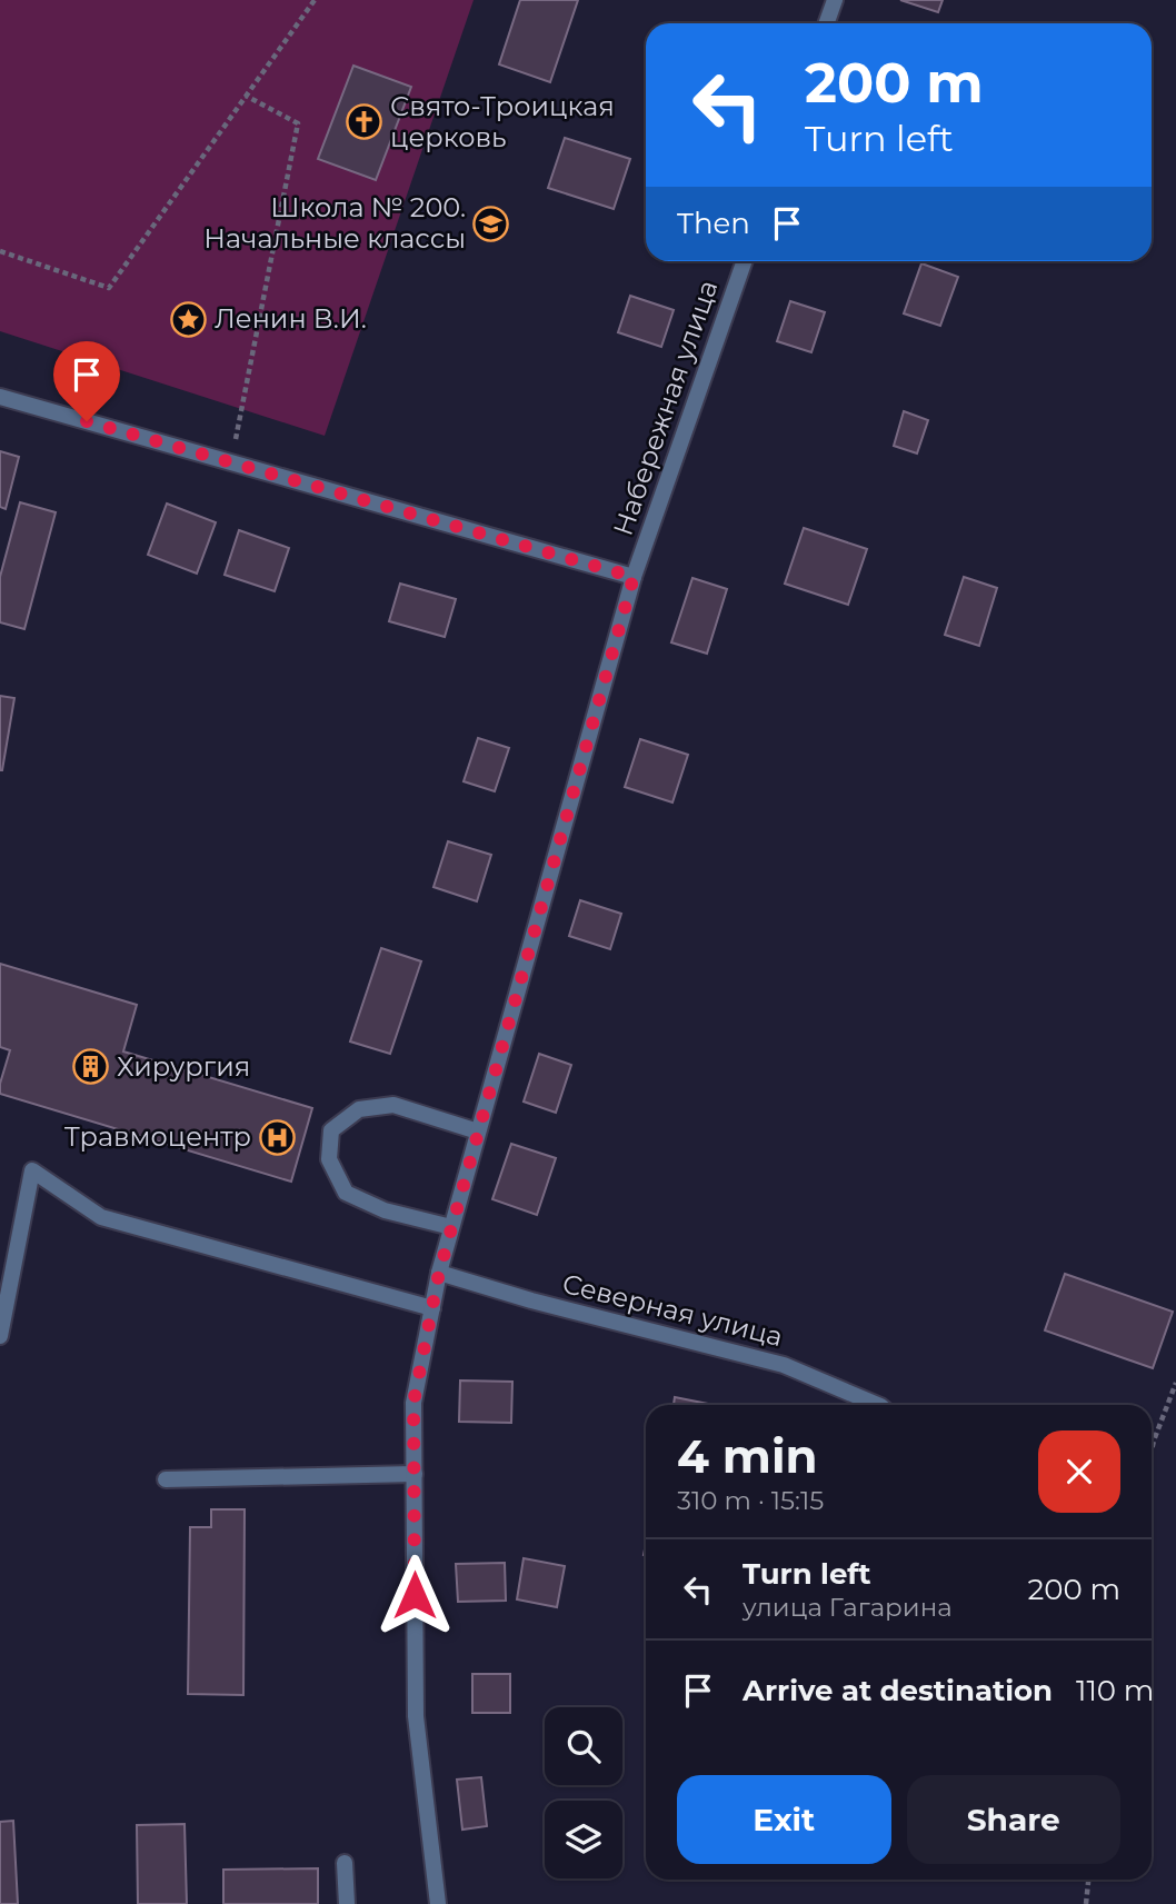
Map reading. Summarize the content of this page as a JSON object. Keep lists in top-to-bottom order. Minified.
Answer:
{"streets":{"street":["Набережная улица","Северная улица"]},"crossings":[["Набережная улица","Северная улица"]],"places":{"church":["Свято-Троицкая церковь"],"school or university":["Школа № 200. Начальные классы"],"place":["Ленин В.И."],"building":["Хирургия"],"hospital":["Травмоцентр"]},"page":{"turn":["200 m","Turn left"],"then":"Then","heading":["4 min","310 m · 15:15"],"list":[{"name":"Turn left","note":"улица Гагарина","value":"200 m"},{"name":"Arrive at destination","value":"110 m"}],"buttons":["Exit","Share"]}}
